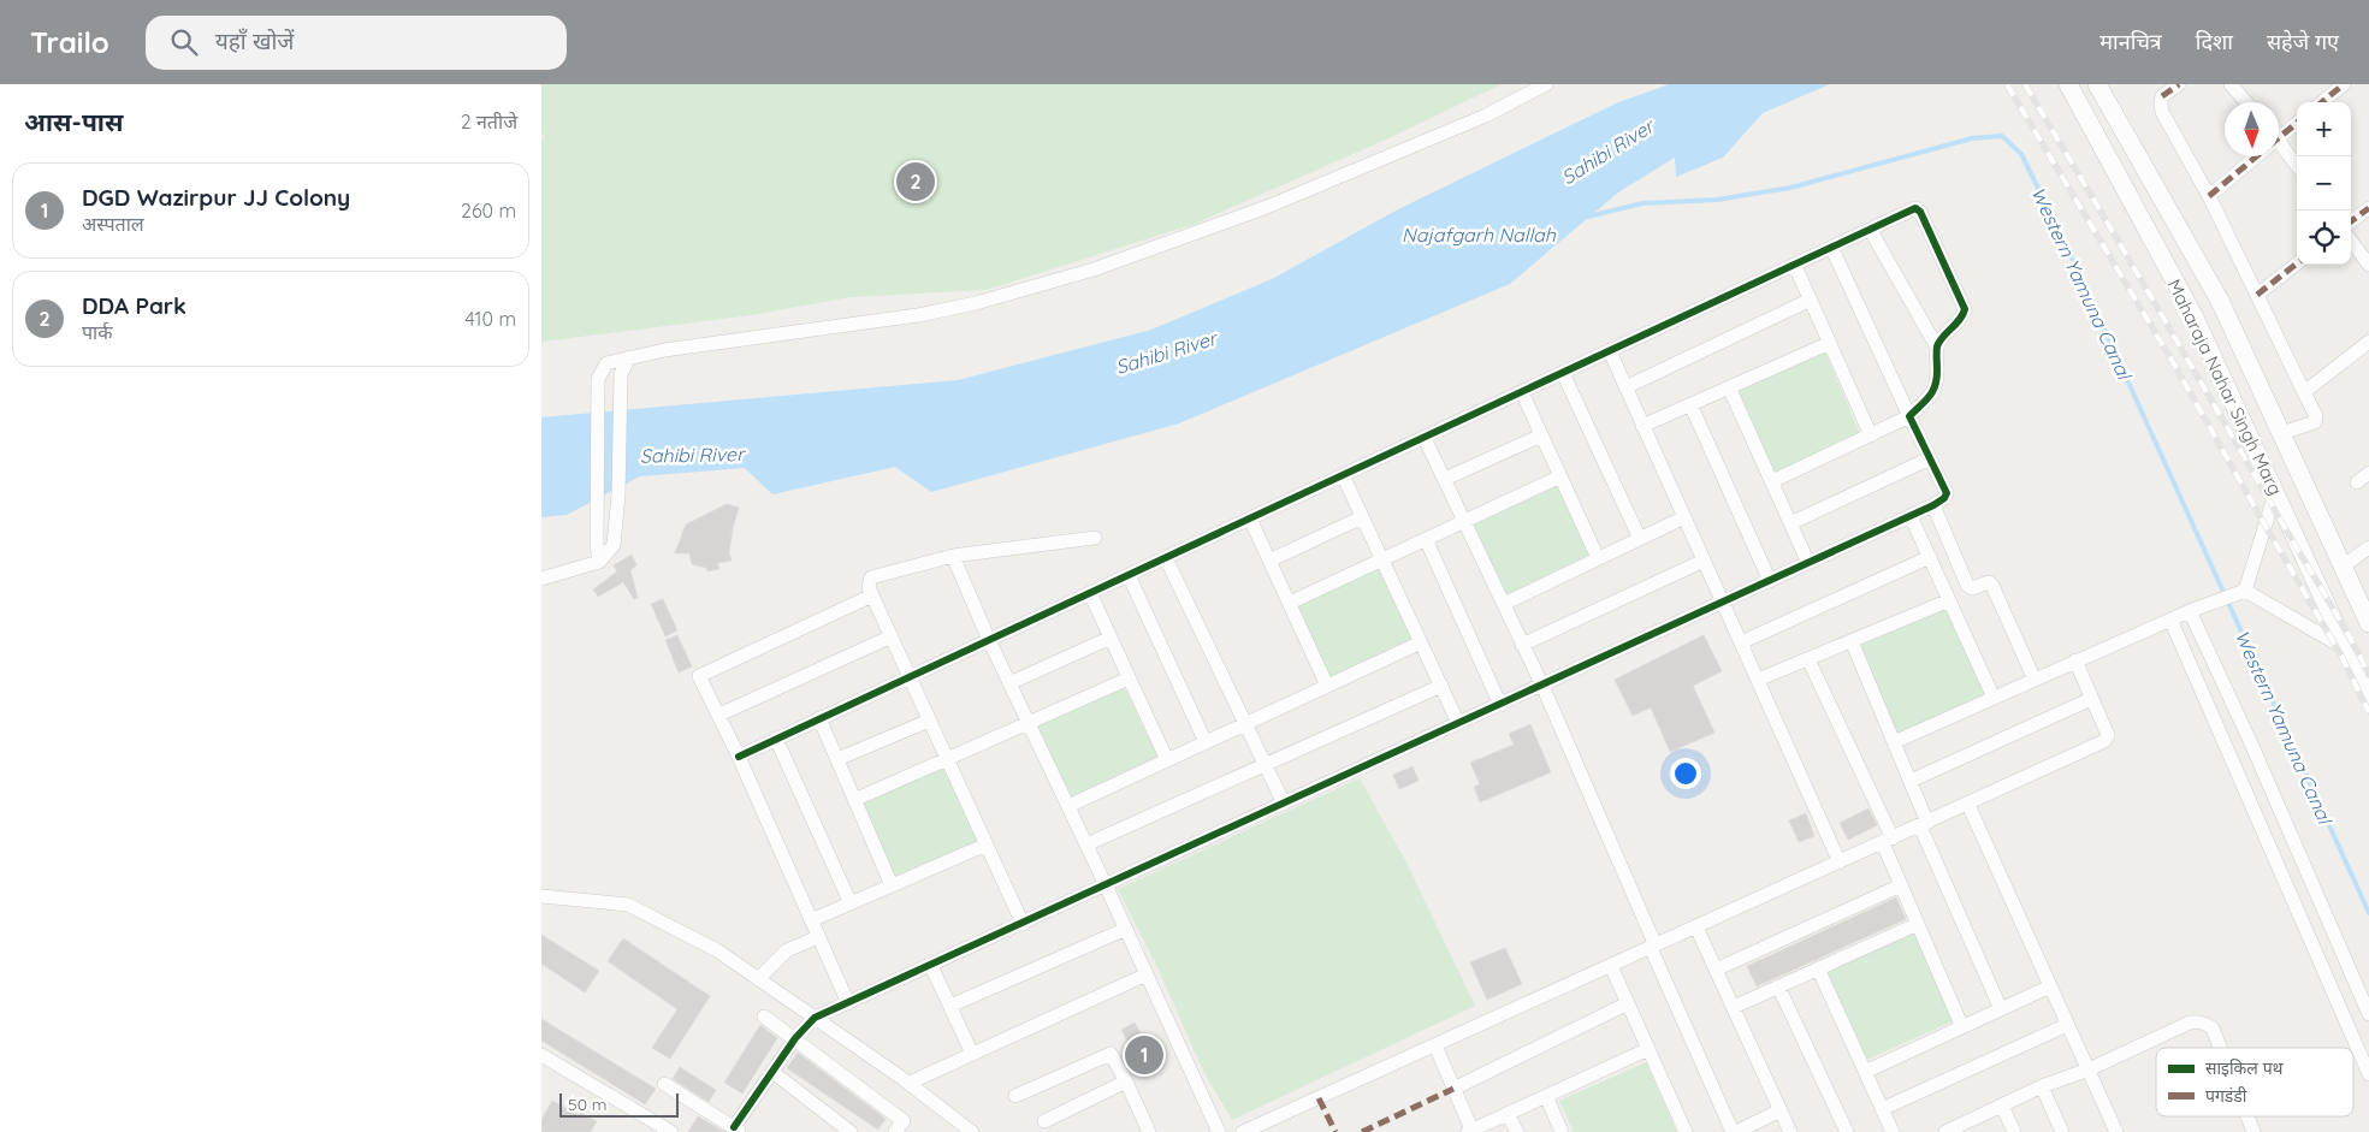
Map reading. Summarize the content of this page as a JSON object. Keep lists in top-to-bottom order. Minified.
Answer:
{"streets":{"main road":["Maharaja Nahar Singh Marg"]},"water":["Sahibi River","Najafgarh Nallah","Western Yamuna Canal"],"legend":["साइकिल पथ","पगडंडी"],"scale_bar":"50 m","north":"bottom","page":{"header":"Trailo","search":"यहाँ खोजें","nav":["मानचित्र","दिशा","सहेजे गए"],"heading":["आस-पास","2 नतीजे"],"map_buttons":["+","−"],"pins":["2","1"],"list":[{"mark":"1","name":"DGD Wazirpur JJ Colony","note":"अस्पताल","value":"260 m"},{"mark":"2","name":"DDA Park","note":"पार्क","value":"410 m"}],"scale":"50 m"}}
